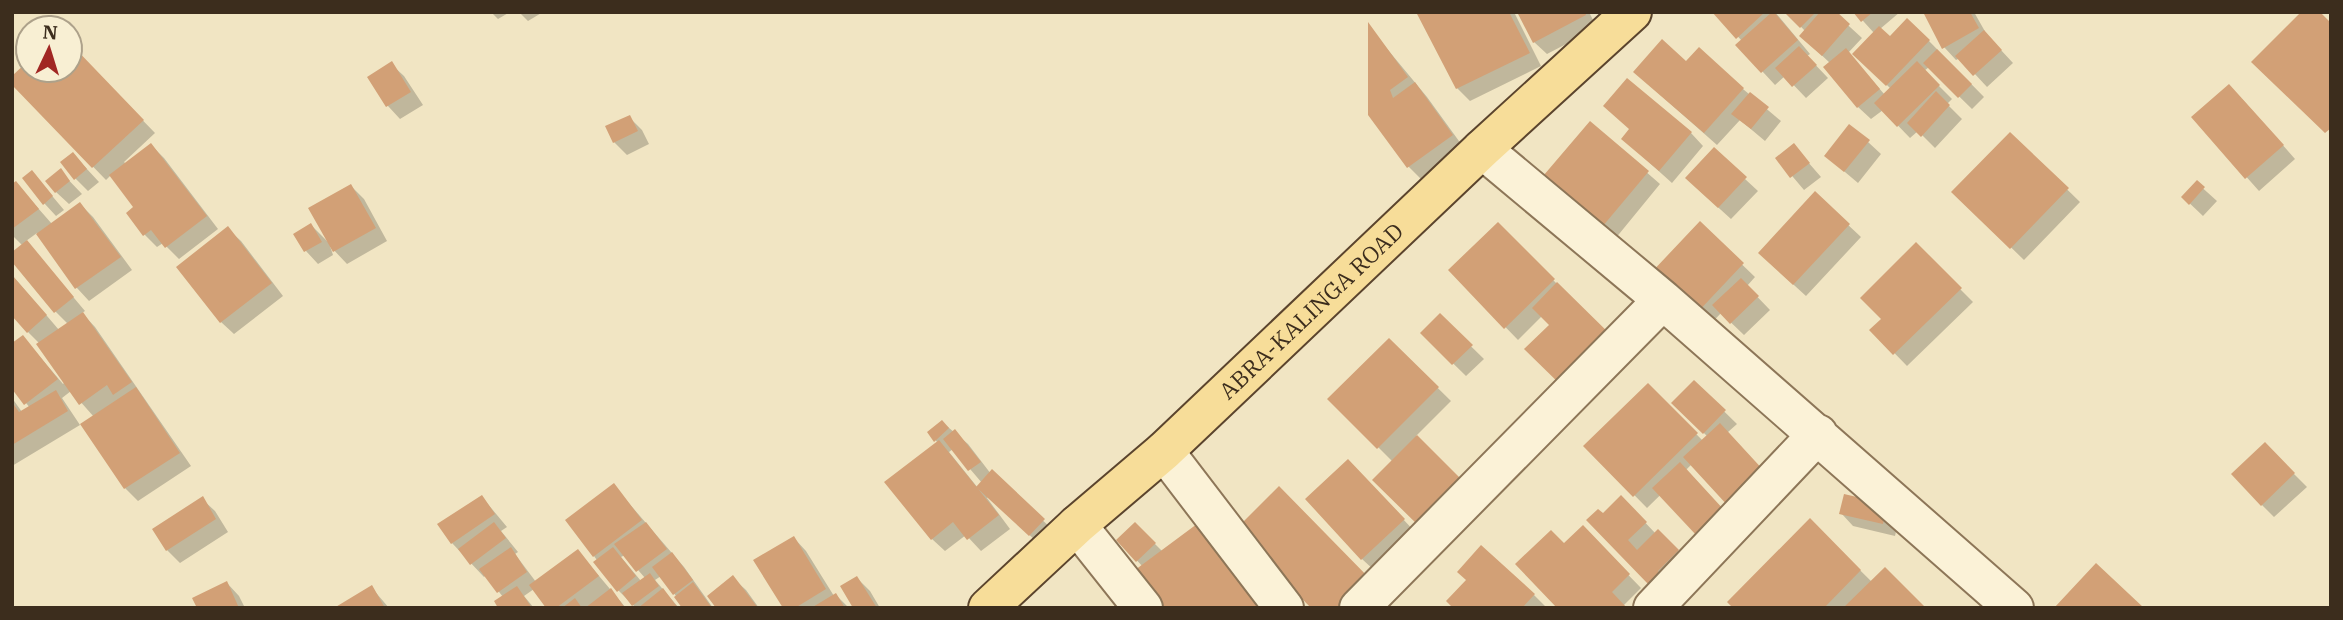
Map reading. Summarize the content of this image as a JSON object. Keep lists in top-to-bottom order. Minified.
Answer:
{"streets":{"main road":["ABRA-KALINGA ROAD"]},"north":"top"}
